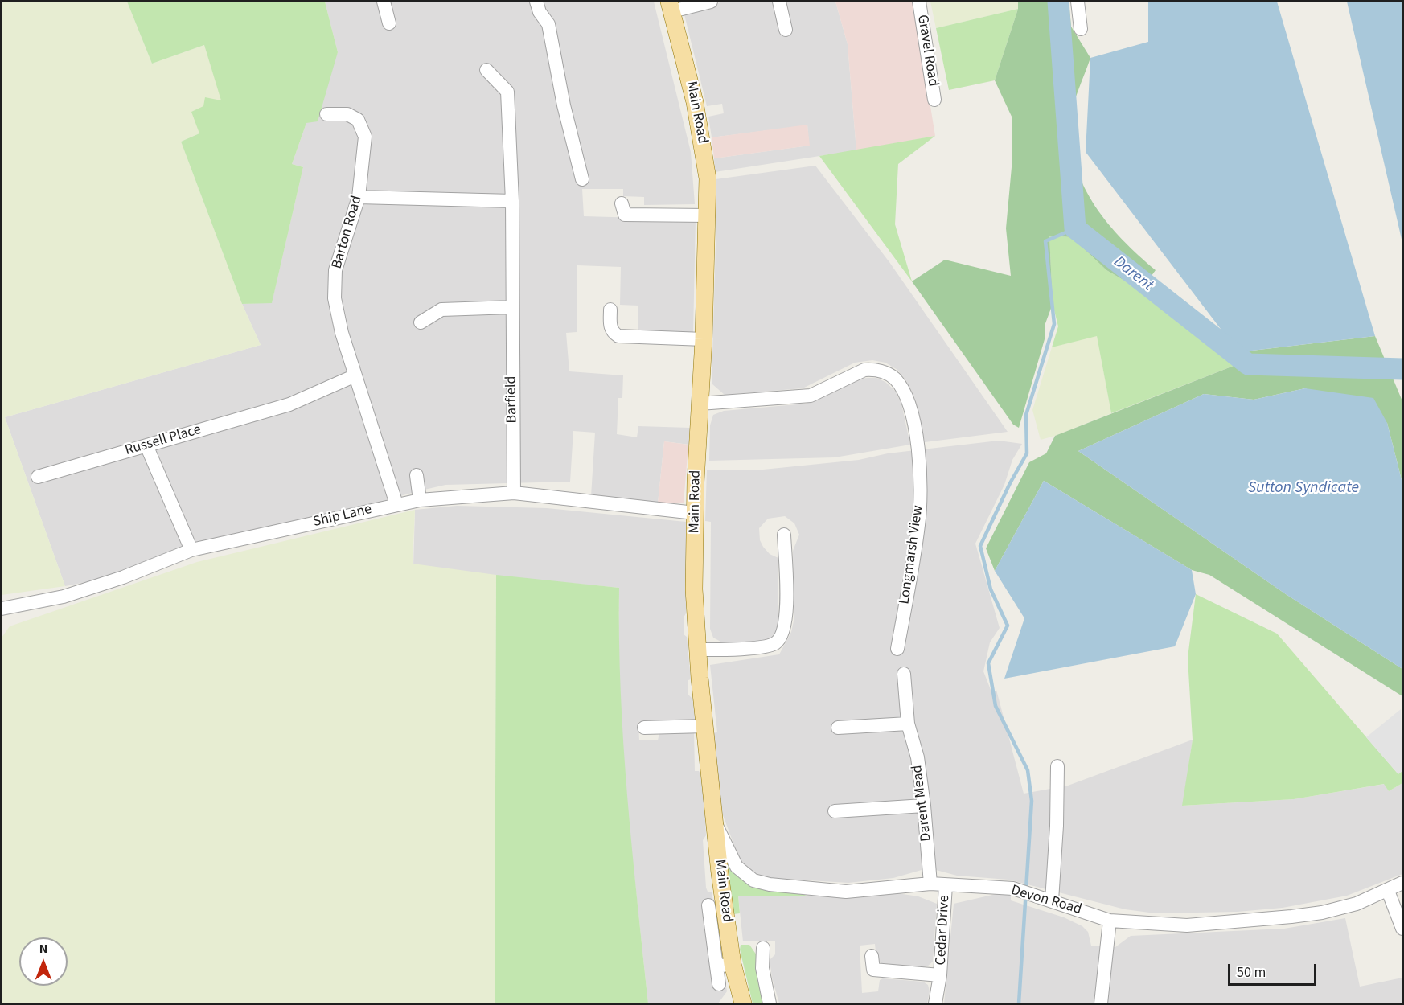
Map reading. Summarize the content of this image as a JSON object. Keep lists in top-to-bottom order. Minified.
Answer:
{"streets":{"main road":["Main Road"],"street":["Gravel Road","Barton Road","Barfield","Russell Place","Ship Lane","Longmarsh View","Darent Mead","Devon Road","Cedar Drive"]},"crossings":[["Main Road","Ship Lane"],["Main Road","Longmarsh View"],["Main Road","Devon Road"],["Barton Road","Russell Place"],["Barton Road","Ship Lane"],["Barfield","Ship Lane"],["Darent Mead","Devon Road"],["Devon Road","Cedar Drive"]],"water":["Darent","Sutton Syndicate"],"scale_bar":"50 m","north":"top"}
